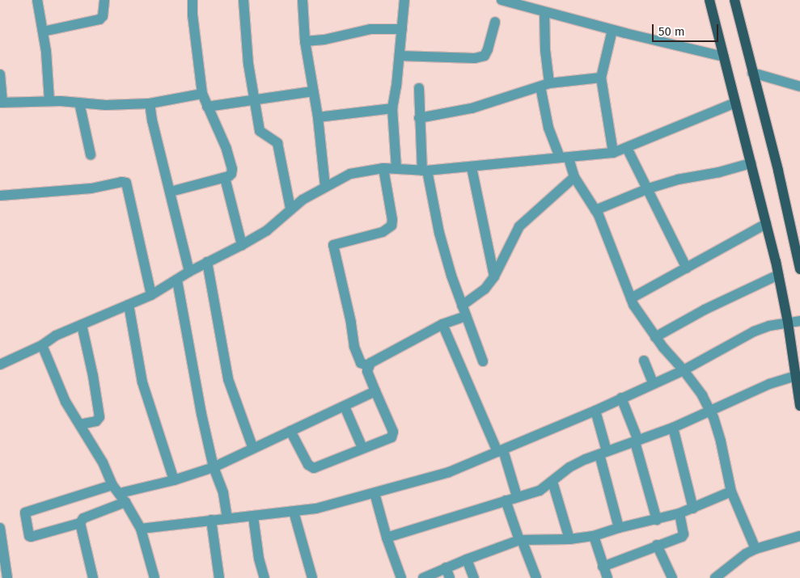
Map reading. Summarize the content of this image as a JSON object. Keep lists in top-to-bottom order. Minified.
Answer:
{"scale_bar":"50 m"}
